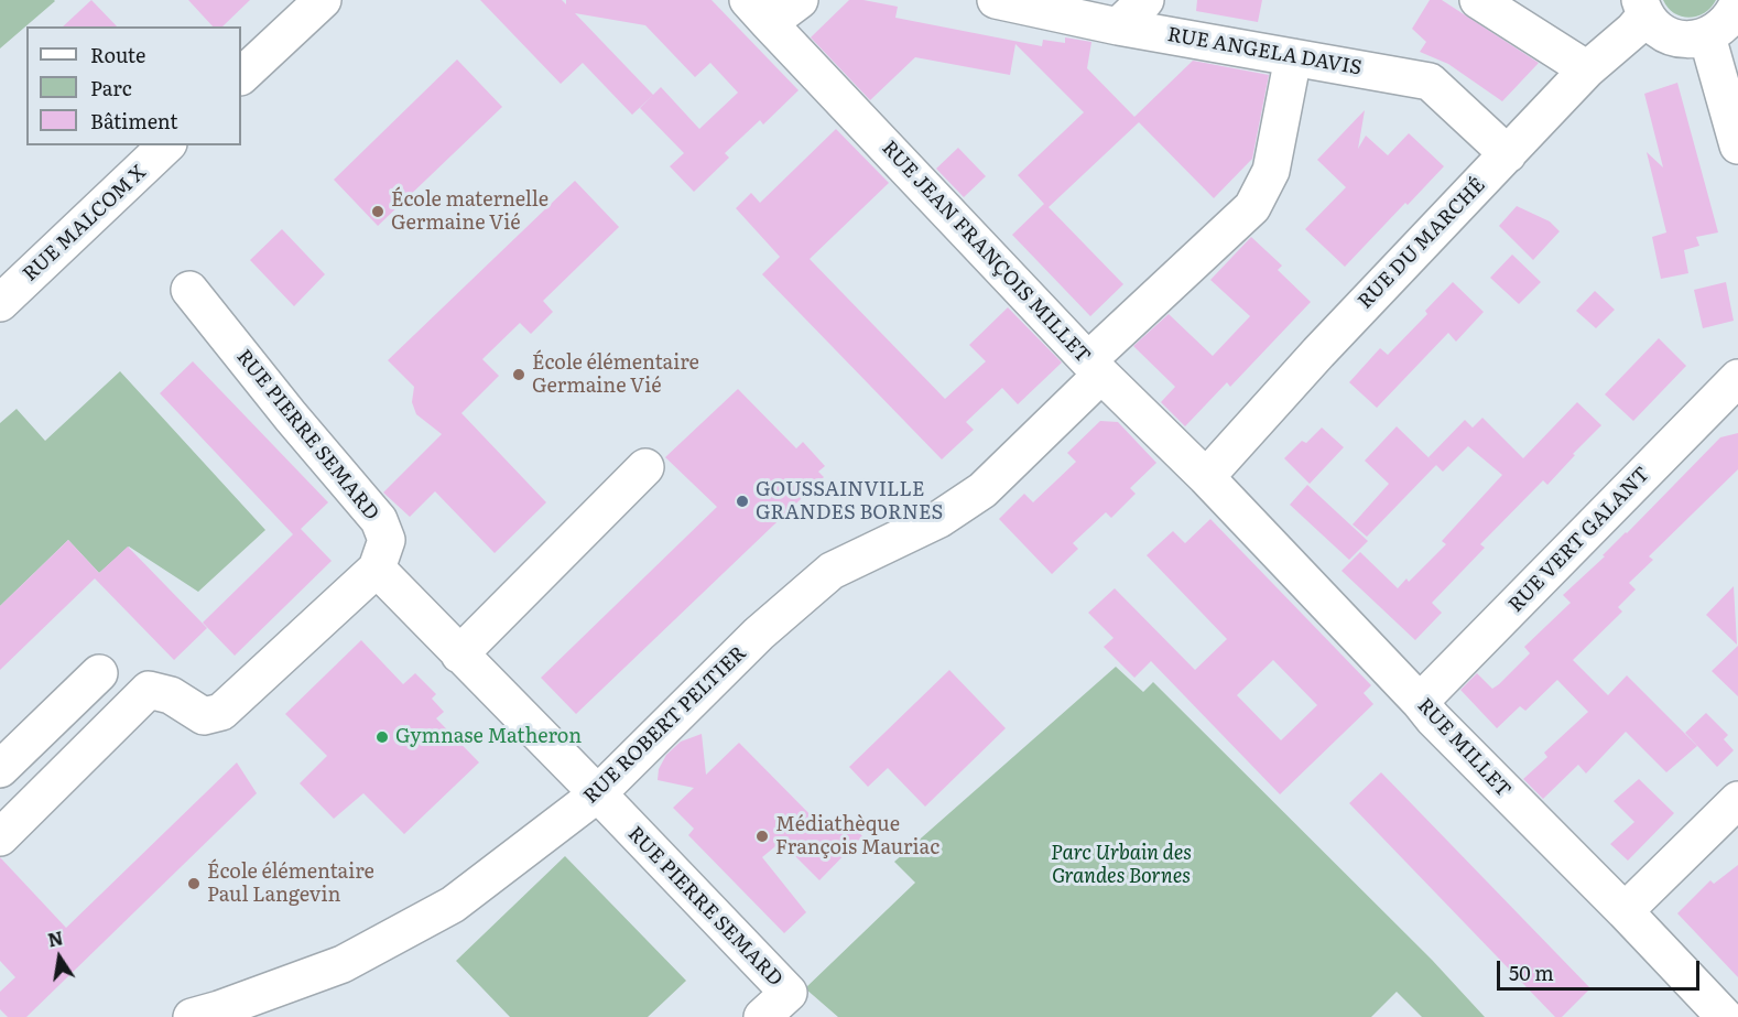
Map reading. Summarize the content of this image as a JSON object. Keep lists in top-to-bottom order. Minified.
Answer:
{"streets":{"street":["RUE ANGELA DAVIS","RUE MALCOM X","RUE DU MARCHÉ","RUE JEAN FRANÇOIS MILLET","RUE PIERRE SEMARD","RUE VERT GALANT","RUE ROBERT PELTIER","RUE MILLET"]},"crossings":[["RUE ANGELA DAVIS","RUE DU MARCHÉ"],["RUE DU MARCHÉ","RUE JEAN FRANÇOIS MILLET"],["RUE DU MARCHÉ","RUE MILLET"],["RUE JEAN FRANÇOIS MILLET","RUE ROBERT PELTIER"],["RUE JEAN FRANÇOIS MILLET","RUE MILLET"],["RUE PIERRE SEMARD","RUE ROBERT PELTIER"],["RUE VERT GALANT","RUE MILLET"]],"parks":["Parc Urbain des Grandes Bornes"],"places":["École maternelle Germaine Vié","École élémentaire Germaine Vié","GOUSSAINVILLE GRANDES BORNES","Gymnase Matheron","Médiathèque François Mauriac","École élémentaire Paul Langevin"],"legend":["Route","Parc","Bâtiment"],"scale_bar":"50 m","north":"top"}
